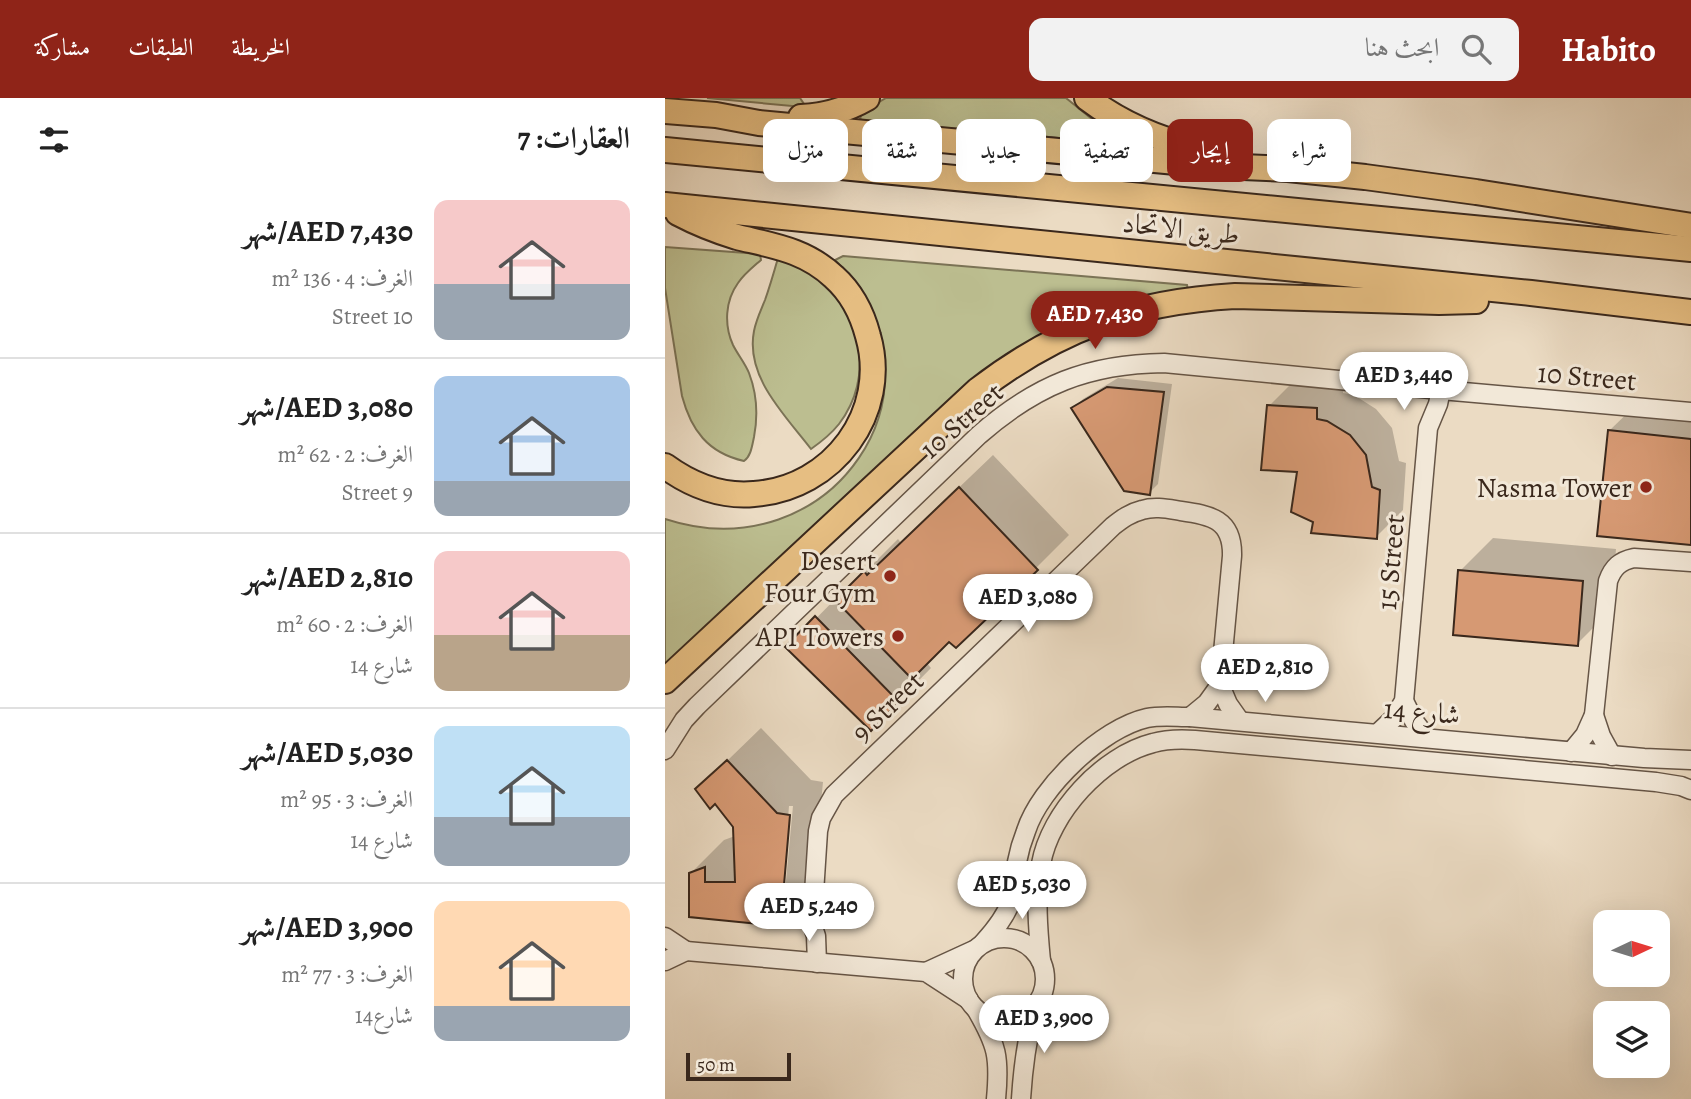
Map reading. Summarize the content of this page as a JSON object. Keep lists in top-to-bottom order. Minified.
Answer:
{"streets":{"highway":["طريق الاتحاد"],"street":["10 Street","15 Street","9 Street","شارع 14"]},"places":["Nasma Tower","Desert Four Gym","API Towers"],"scale_bar":"50 m","north":"right","page":{"header":"Habito","search":"ابحث هنا","nav":["الخريطة","الطبقات","مشاركة"],"heading":"العقارات: 7","chip":["شراء","إيجار","تصفية","جديد","شقة","منزل"],"list":[{"name":"AED 7,430/شهر","note":"الغرف: 4 · 136 m² · 10 Street"},{"name":"AED 3,080/شهر","note":"الغرف: 2 · 62 m² · 9 Street"},{"name":"AED 2,810/شهر","note":"الغرف: 2 · 60 m² · شارع 14"},{"name":"AED 5,030/شهر","note":"الغرف: 3 · 95 m² · شارع 14"},{"name":"AED 3,900/شهر","note":"الغرف: 3 · 77 m² · شارع14"}],"price":["AED 7,430","AED 3,440","AED 3,080","AED 2,810","AED 5,030","AED 5,240","AED 3,900"],"scale":"50 m"}}
